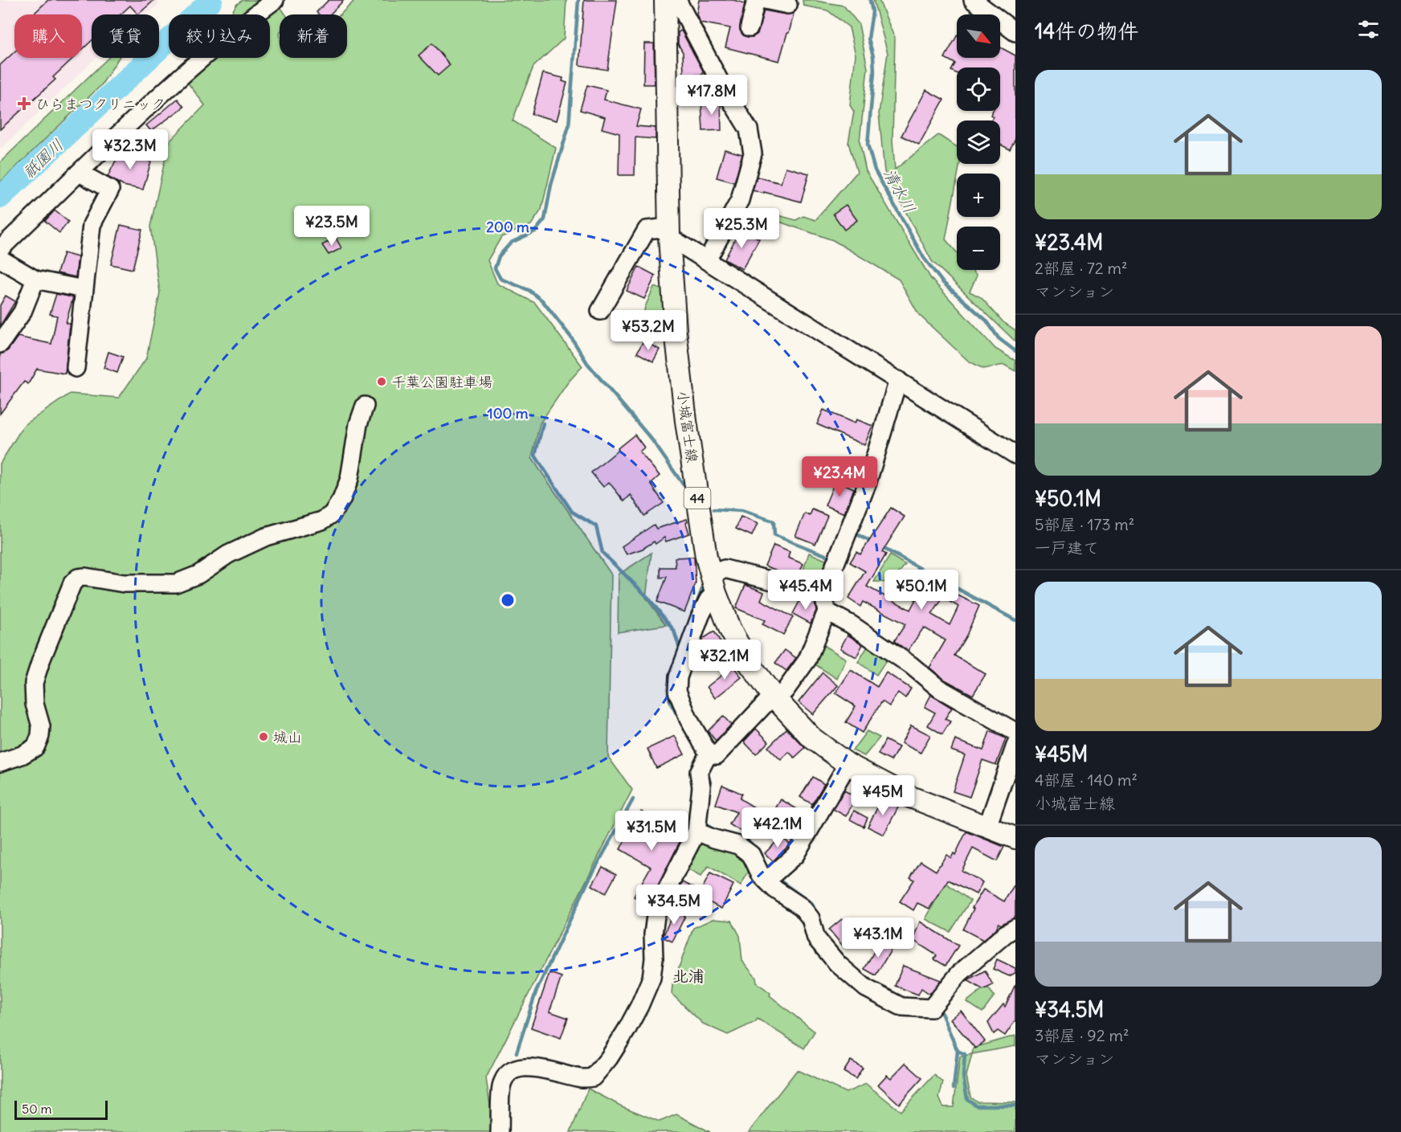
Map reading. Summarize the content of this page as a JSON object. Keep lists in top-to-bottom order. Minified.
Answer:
{"streets":{"main road":["小城富士線","44"]},"districts":["北浦"],"water":["祇園川","清水川"],"places":{"health":["ひらまつクリニック"],"other":["千葉公園駐車場","城山"]},"scale_bar":"50 m","north":"bottom right","page":{"heading":"14件の物件","map_buttons":["+","−"],"chip":["購入","賃貸","絞り込み","新着"],"list":[{"name":"¥23.4M","note":"2部屋 · 72 m² · マンション"},{"name":"¥50.1M","note":"5部屋 · 173 m² · 一戸建て"},{"name":"¥45M","note":"4部屋 · 140 m² · 小城富士線"},{"name":"¥34.5M","note":"3部屋 · 92 m² · マンション"}],"price":["¥17.8M","¥32.3M","¥23.5M","¥25.3M","¥53.2M","¥23.4M","¥45.4M","¥50.1M","¥32.1M","¥45M","¥42.1M","¥31.5M","¥34.5M","¥43.1M"],"scale":"50 m"},"rings":["200 m","100 m"]}
